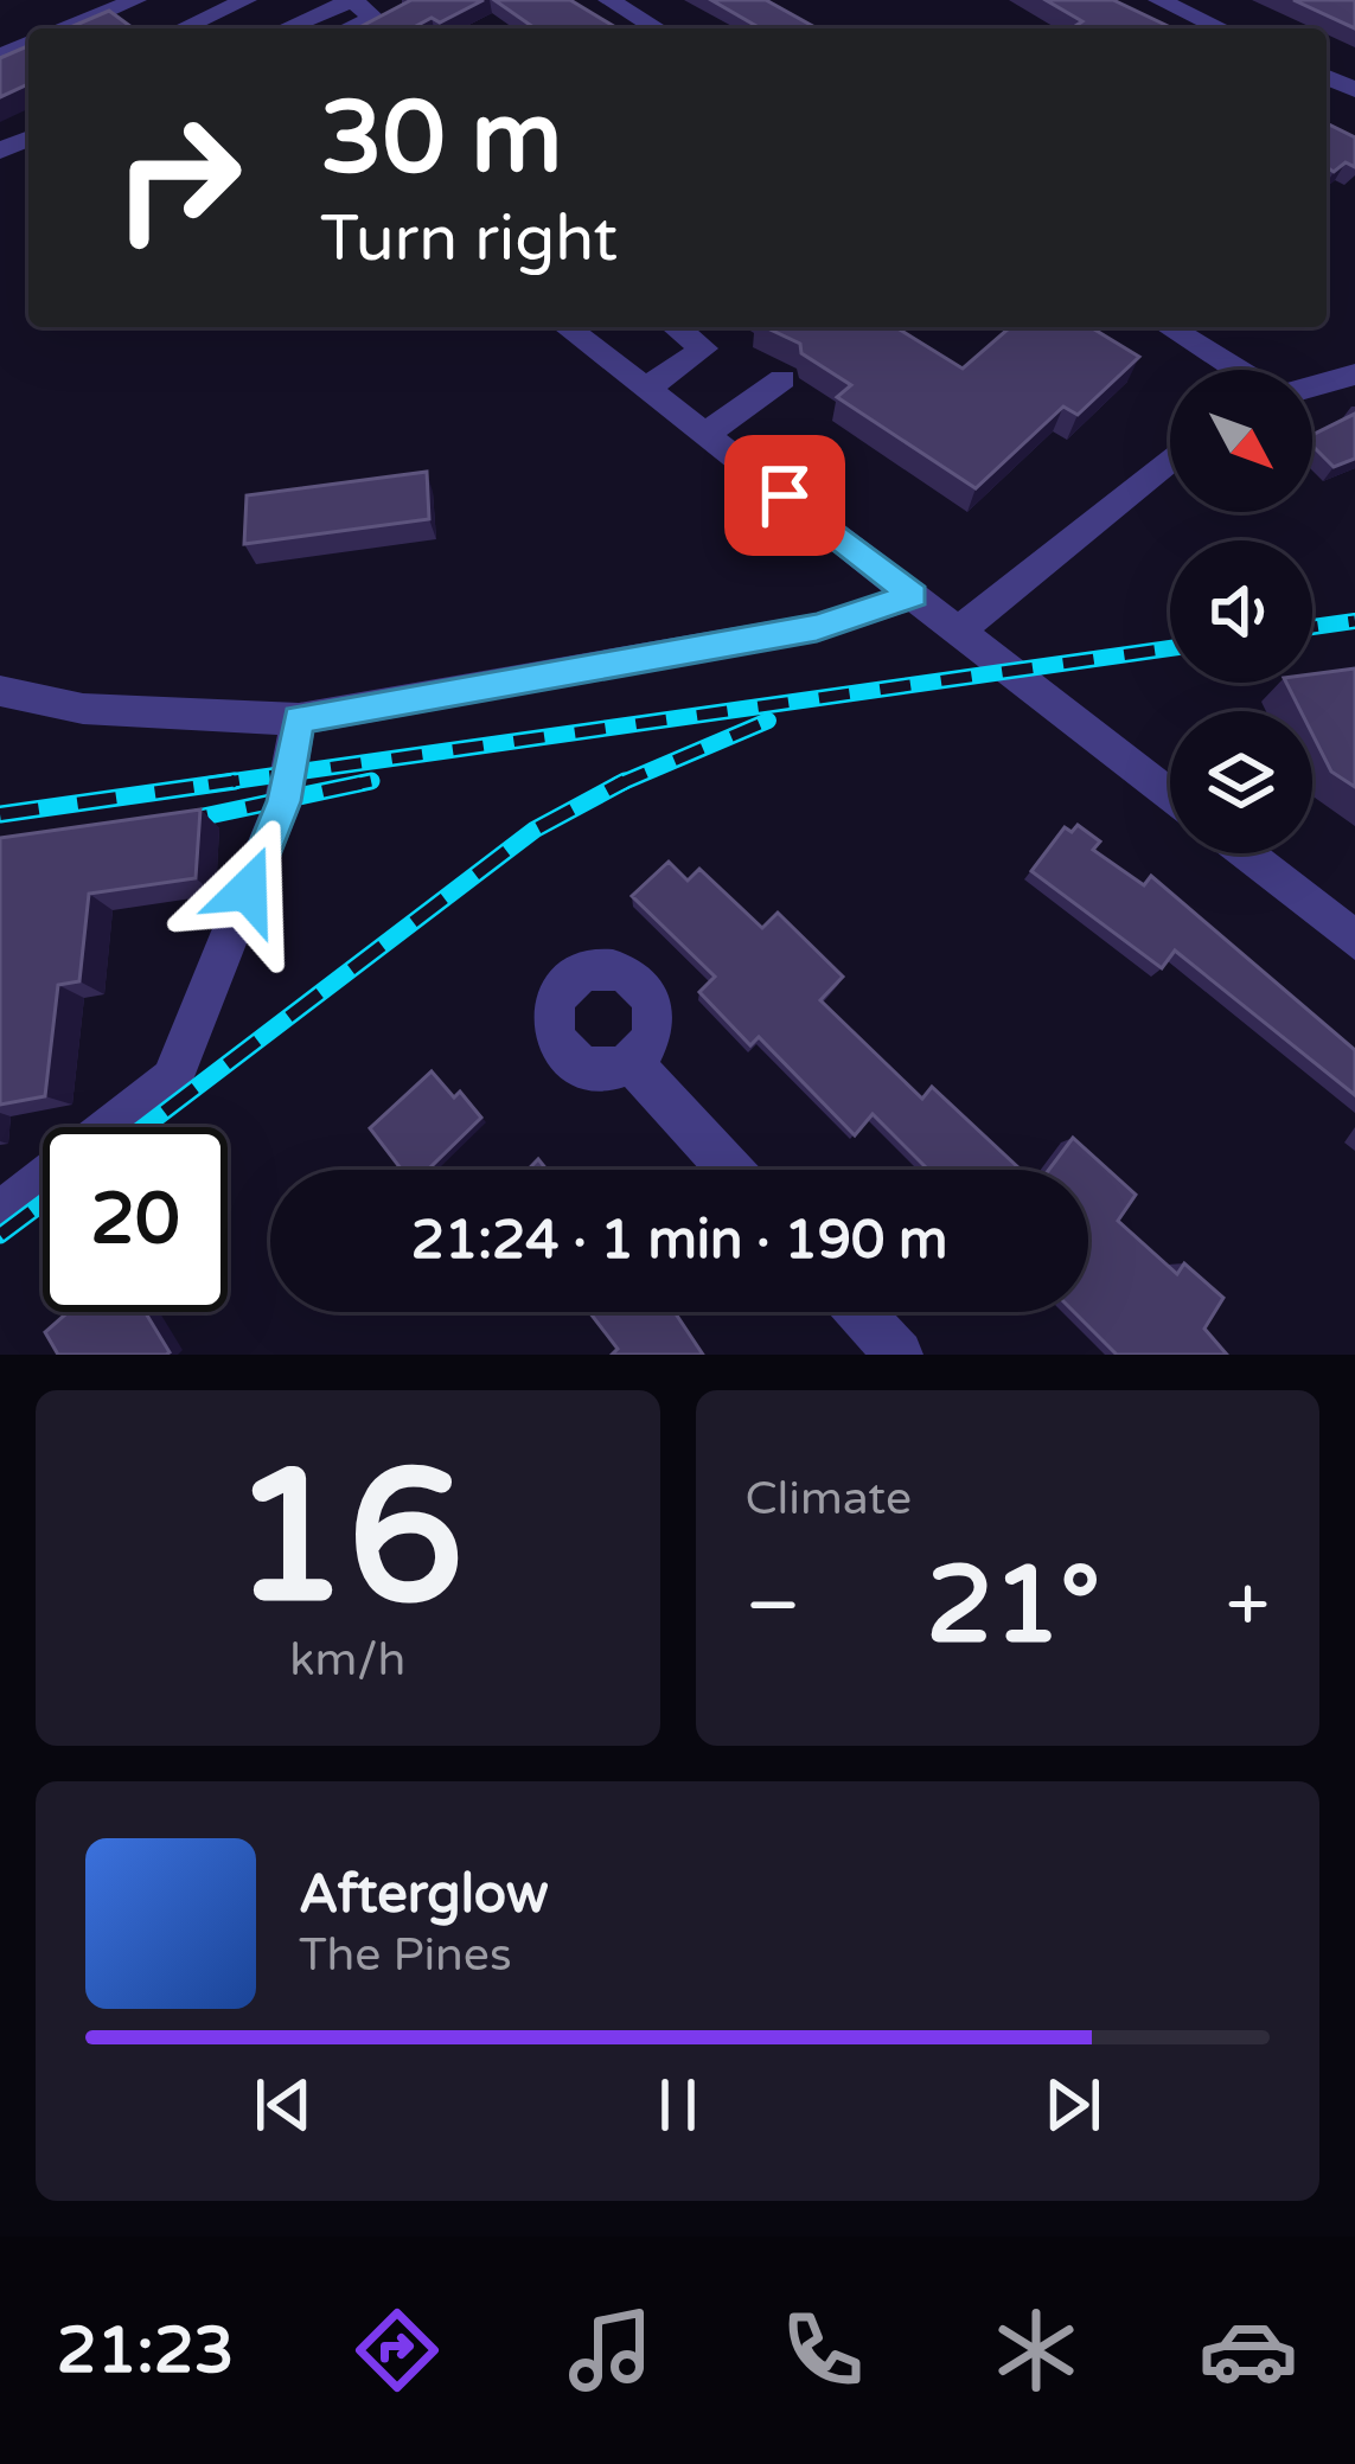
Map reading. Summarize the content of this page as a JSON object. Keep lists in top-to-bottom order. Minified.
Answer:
{"north":"bottom right","page":{"turn":["30 m","Turn right"],"limit":"20","trip":"21:24 · 1 min · 190 m","tile":[["16","km/h"],"Climate"],"heat":["−","21°","+"],"song":["Afterglow","The Pines"],"tabs":"21:23"}}
